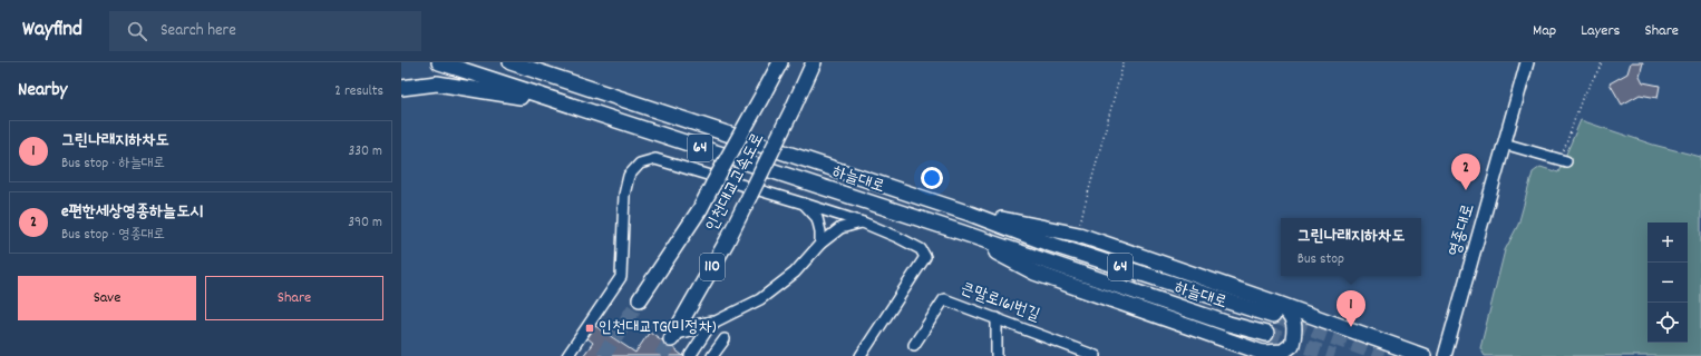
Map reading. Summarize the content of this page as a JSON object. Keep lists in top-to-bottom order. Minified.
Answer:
{"streets":{"highway":["64","하늘대로","인천대교고속도로","110"],"main road":["영종대로"],"street":["큰말로161번길"]},"places":{"transit":["인천대교TG(미정차)"]},"page":{"header":"Wayfind","search":"Search here","nav":["Map","Layers","Share"],"heading":["Nearby","2 results"],"list":[{"mark":"1","name":"그린나래지하차도","note":"Bus stop · 하늘대로","value":"330 m"},{"mark":"2","name":"e편한세상영종하늘도시","note":"Bus stop · 영종대로","value":"390 m"}],"pins":["2","1"],"popup":["그린나래지하차도","Bus stop"],"map_buttons":["+","−"],"buttons":["Save","Share"]}}
